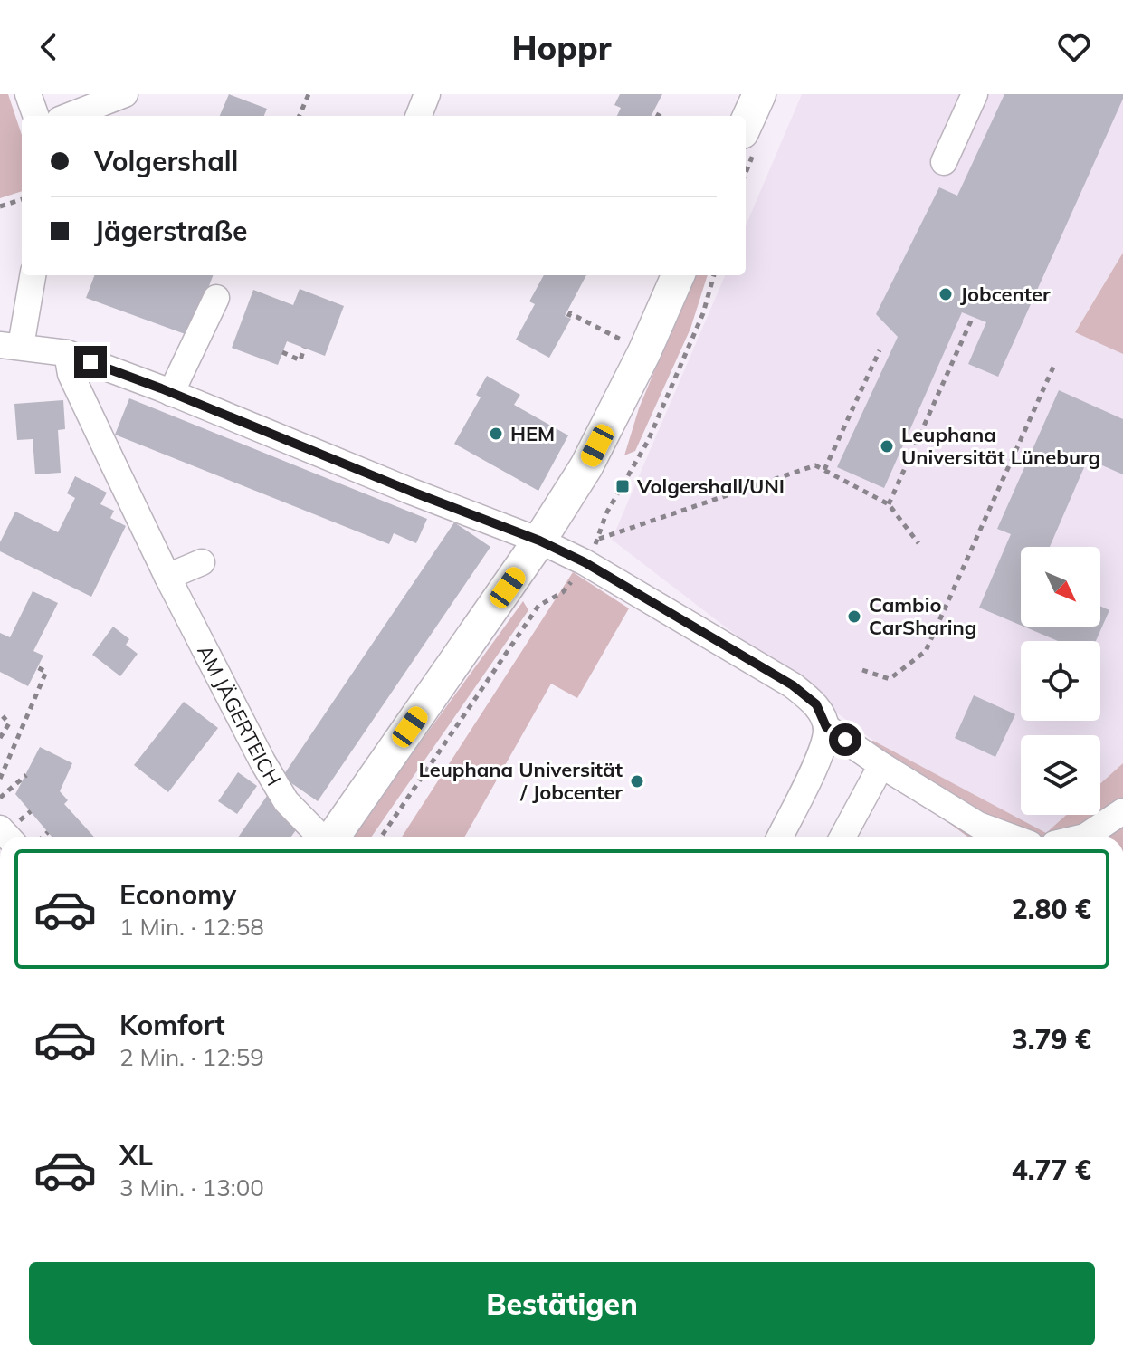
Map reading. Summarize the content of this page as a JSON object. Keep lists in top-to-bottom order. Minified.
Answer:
{"streets":{"street":["AM JÄGERTEICH"]},"places":{"other":["Jobcenter","HEM","Leuphana Universität Lüneburg","Cambio CarSharing","Leuphana Universität / Jobcenter"],"transit":["Volgershall/UNI"]},"north":"bottom right","page":{"header":"Hoppr","banner":["Volgershall","Jägerstraße"],"list":[{"name":"Economy","note":"1 Min. · 12:58","value":"2.80 €"},{"name":"Komfort","note":"2 Min. · 12:59","value":"3.79 €"},{"name":"XL","note":"3 Min. · 13:00","value":"4.77 €"}],"buttons":"Bestätigen"}}
